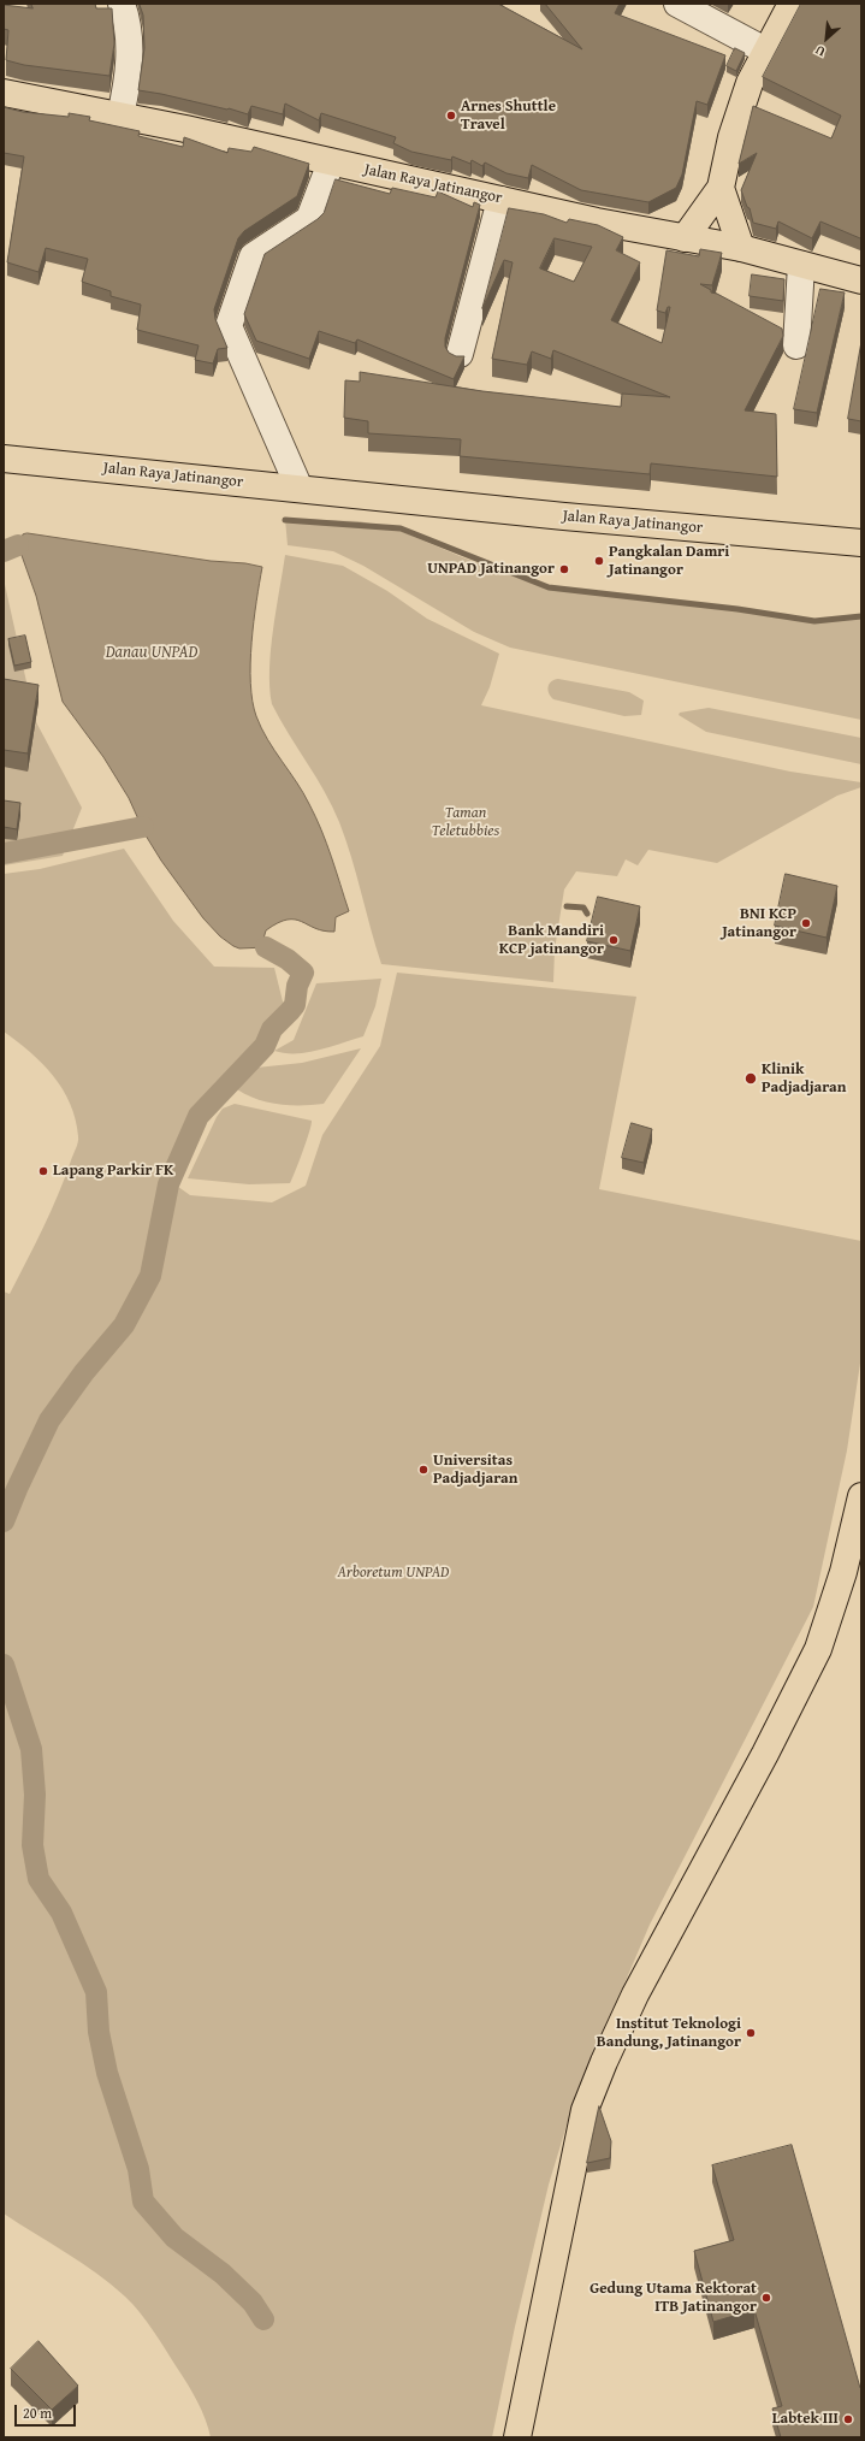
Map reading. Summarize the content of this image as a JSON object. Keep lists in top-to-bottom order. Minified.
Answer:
{"streets":{"main road":["Jalan Raya Jatinangor"]},"water":["Danau UNPAD"],"parks":["Taman Teletubbies","Arboretum UNPAD"],"places":["Arnes Shuttle Travel","Pangkalan Damri Jatinangor","UNPAD Jatinangor","BNI KCP Jatinangor","Bank Mandiri KCP jatinangor","Klinik Padjadjaran","Lapang Parkir FK","Universitas Padjadjaran","Institut Teknologi Bandung, Jatinangor","Gedung Utama Rektorat ITB Jatinangor","Labtek III"],"scale_bar":"20 m","north":"bottom left"}
